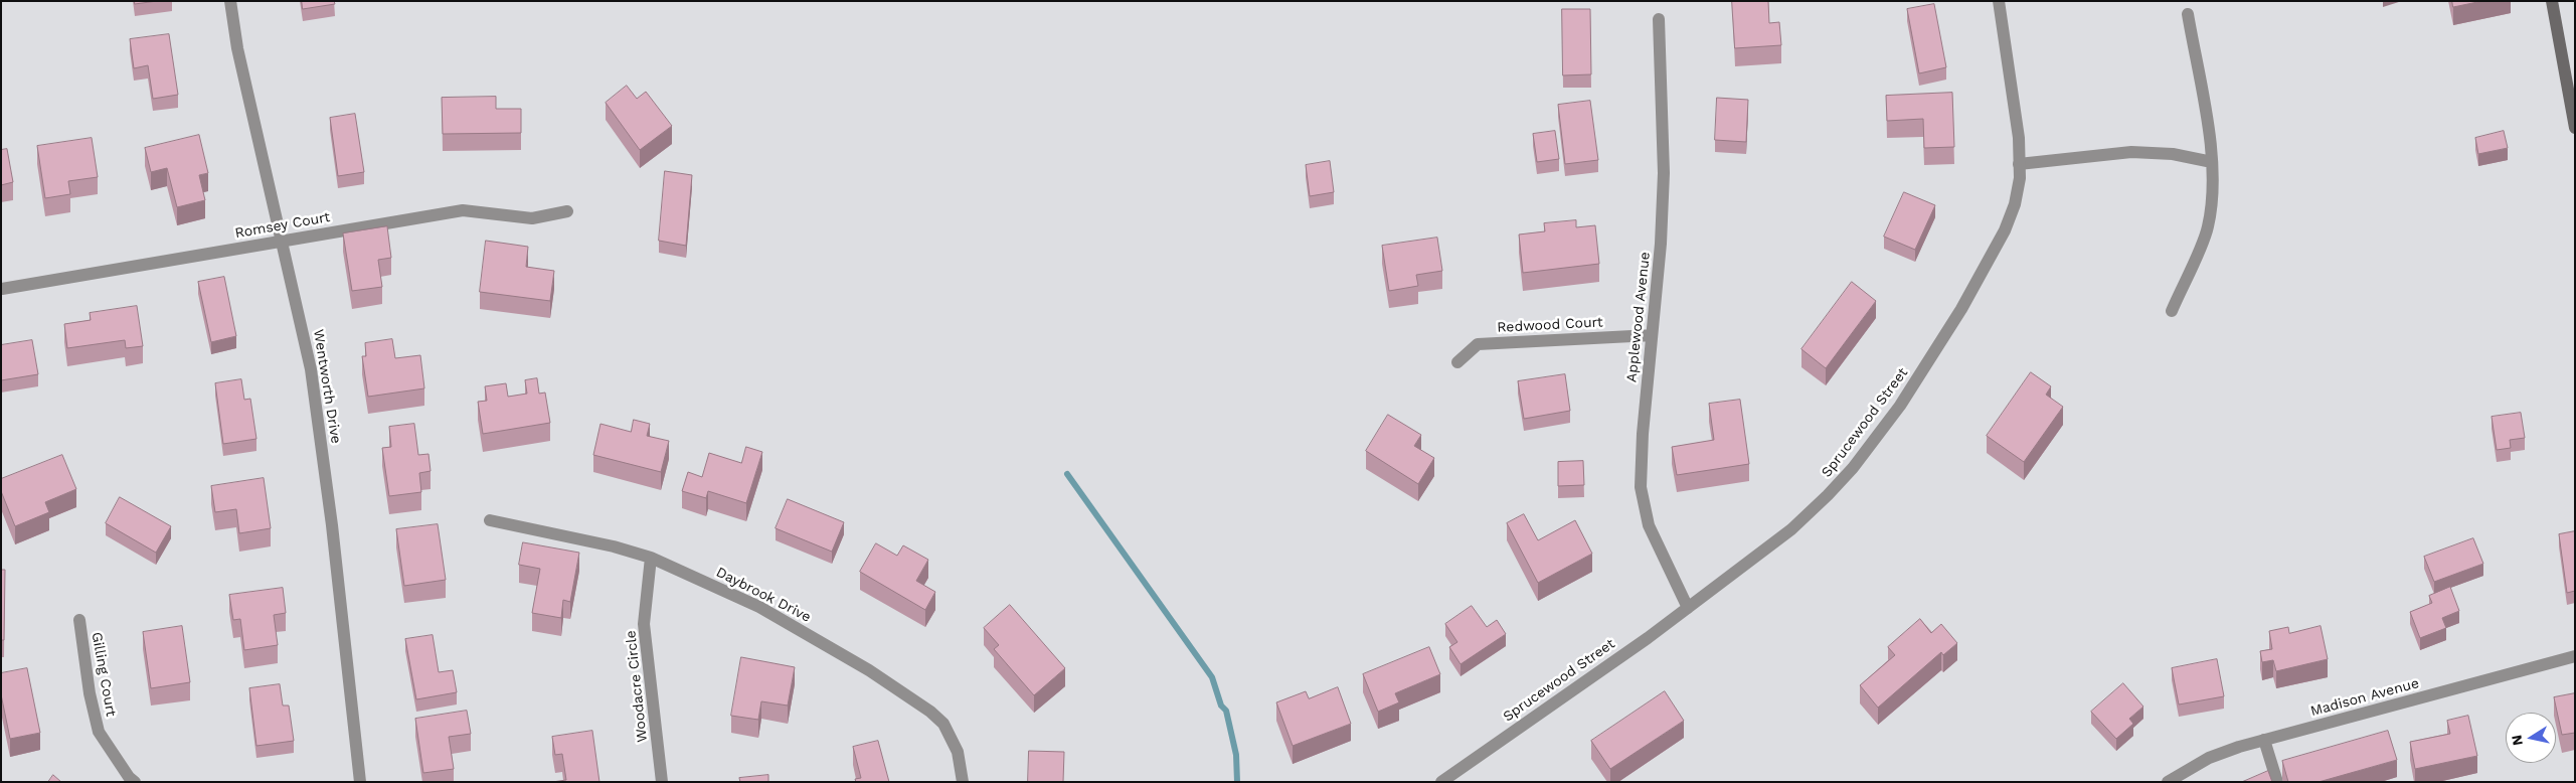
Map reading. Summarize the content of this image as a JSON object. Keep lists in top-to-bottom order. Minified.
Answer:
{"streets":{"street":["Romsey Court","Applewood Avenue","Redwood Court","Wentworth Drive","Sprucewood Street","Daybrook Drive","Gilling Court","Woodacre Circle","Madison Avenue"]},"crossings":[["Romsey Court","Wentworth Drive"],["Applewood Avenue","Redwood Court"],["Applewood Avenue","Sprucewood Street"],["Daybrook Drive","Woodacre Circle"]],"north":"left"}
